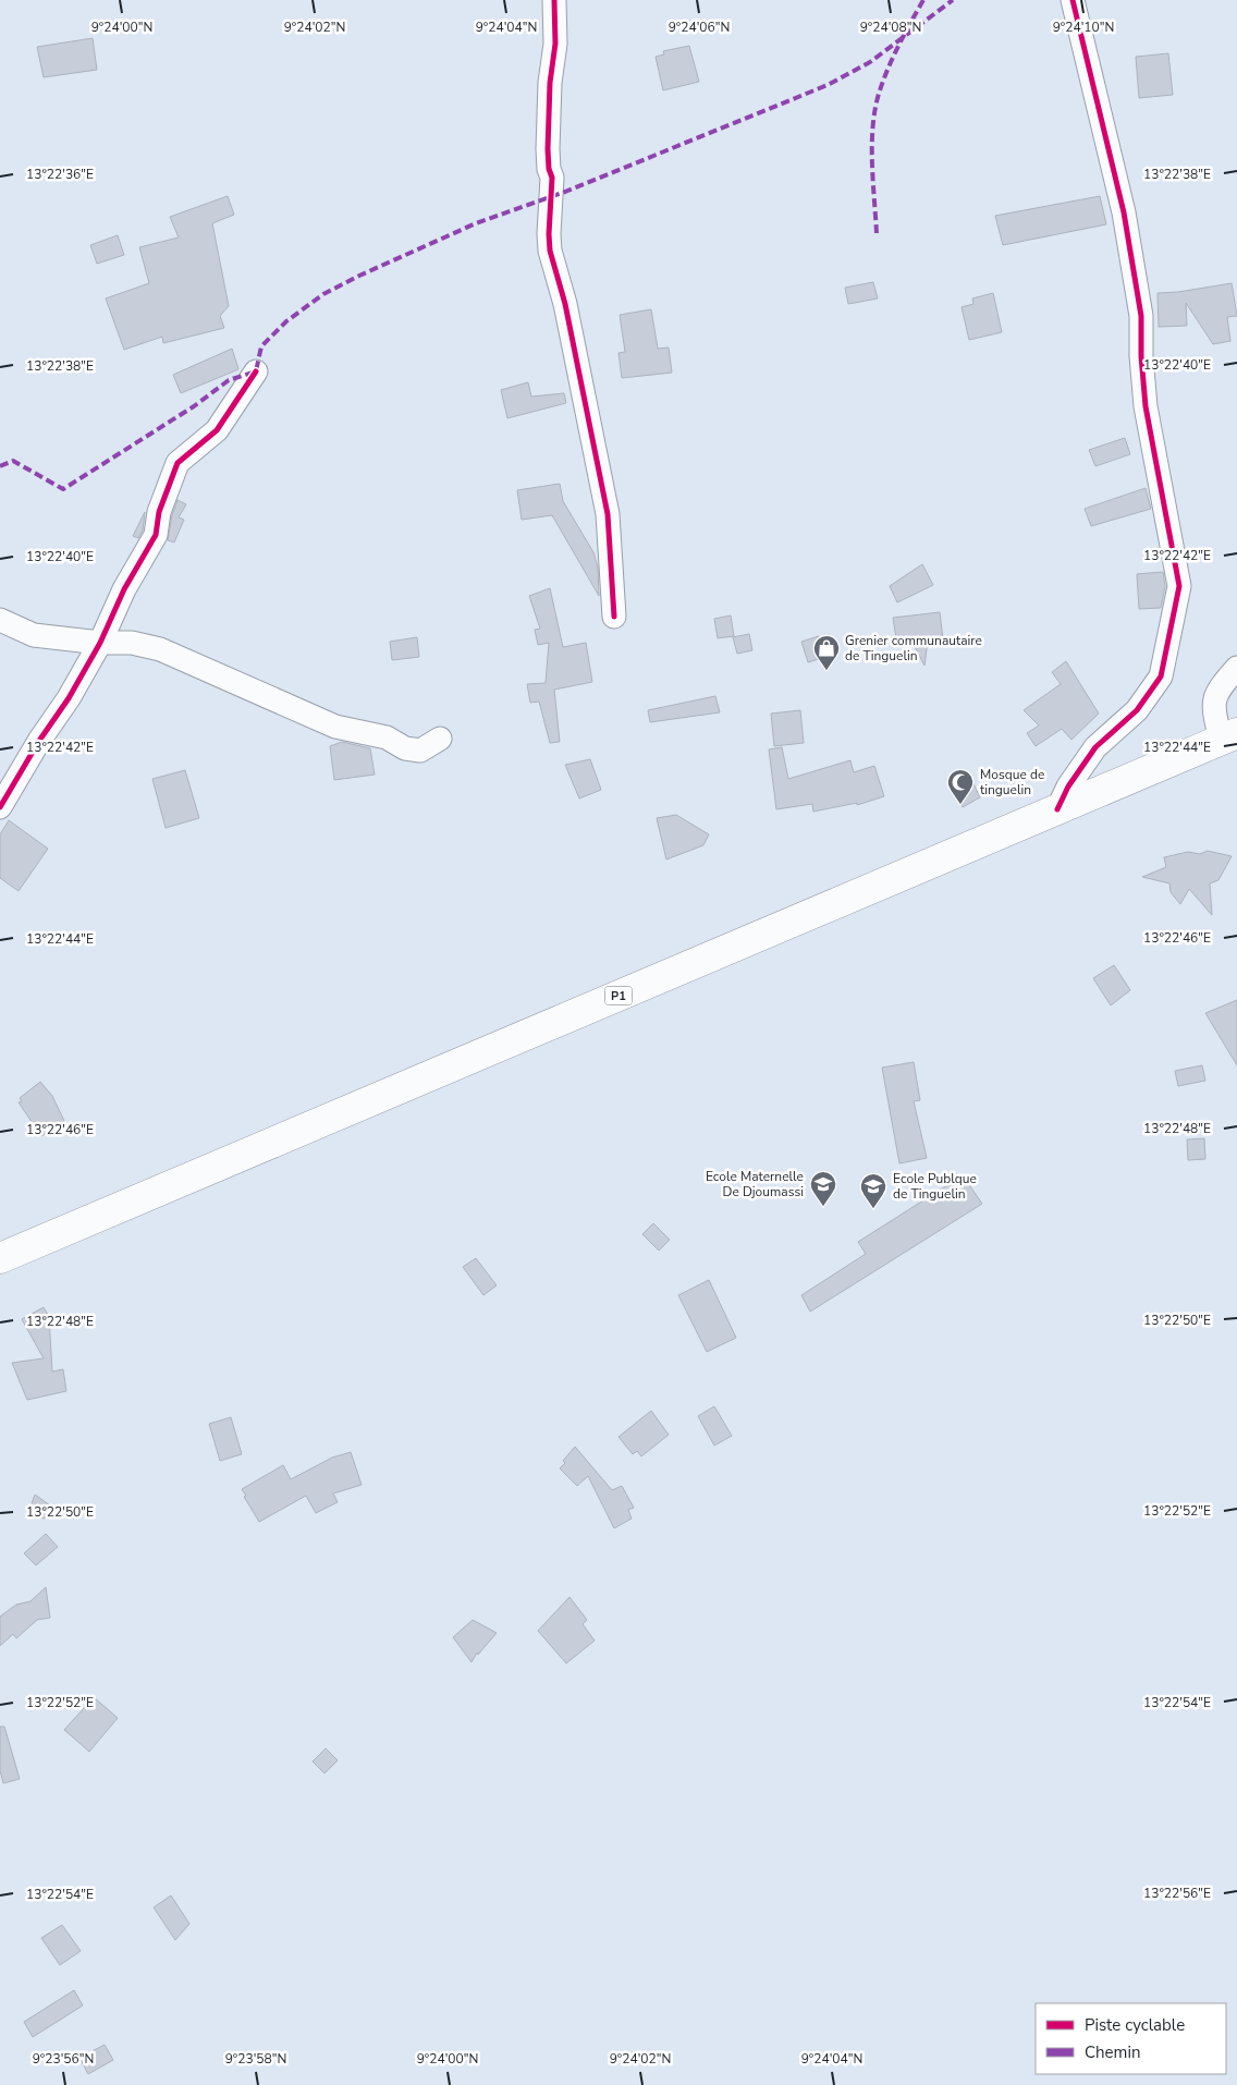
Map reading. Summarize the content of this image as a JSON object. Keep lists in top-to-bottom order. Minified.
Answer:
{"streets":{"main road":["P1"]},"places":{"shop":["Grenier communautaire de Tinguelin"],"mosque":["Mosque de tinguelin"],"school or university":["Ecole Maternelle De Djoumassi","Ecole Publque de Tinguelin"]},"legend":["Piste cyclable","Chemin"],"coordinates":["9°24'10\"N","9°24'00\"N","9°24'02\"N","9°24'04\"N","9°24'06\"N","9°24'08\"N","13°22'38\"E","13°22'36\"E","13°22'40\"E","13°22'42\"E","13°22'44\"E","13°22'46\"E","13°22'48\"E","13°22'50\"E","13°22'52\"E","13°22'54\"E","13°22'56\"E","9°23'56\"N","9°23'58\"N"]}
